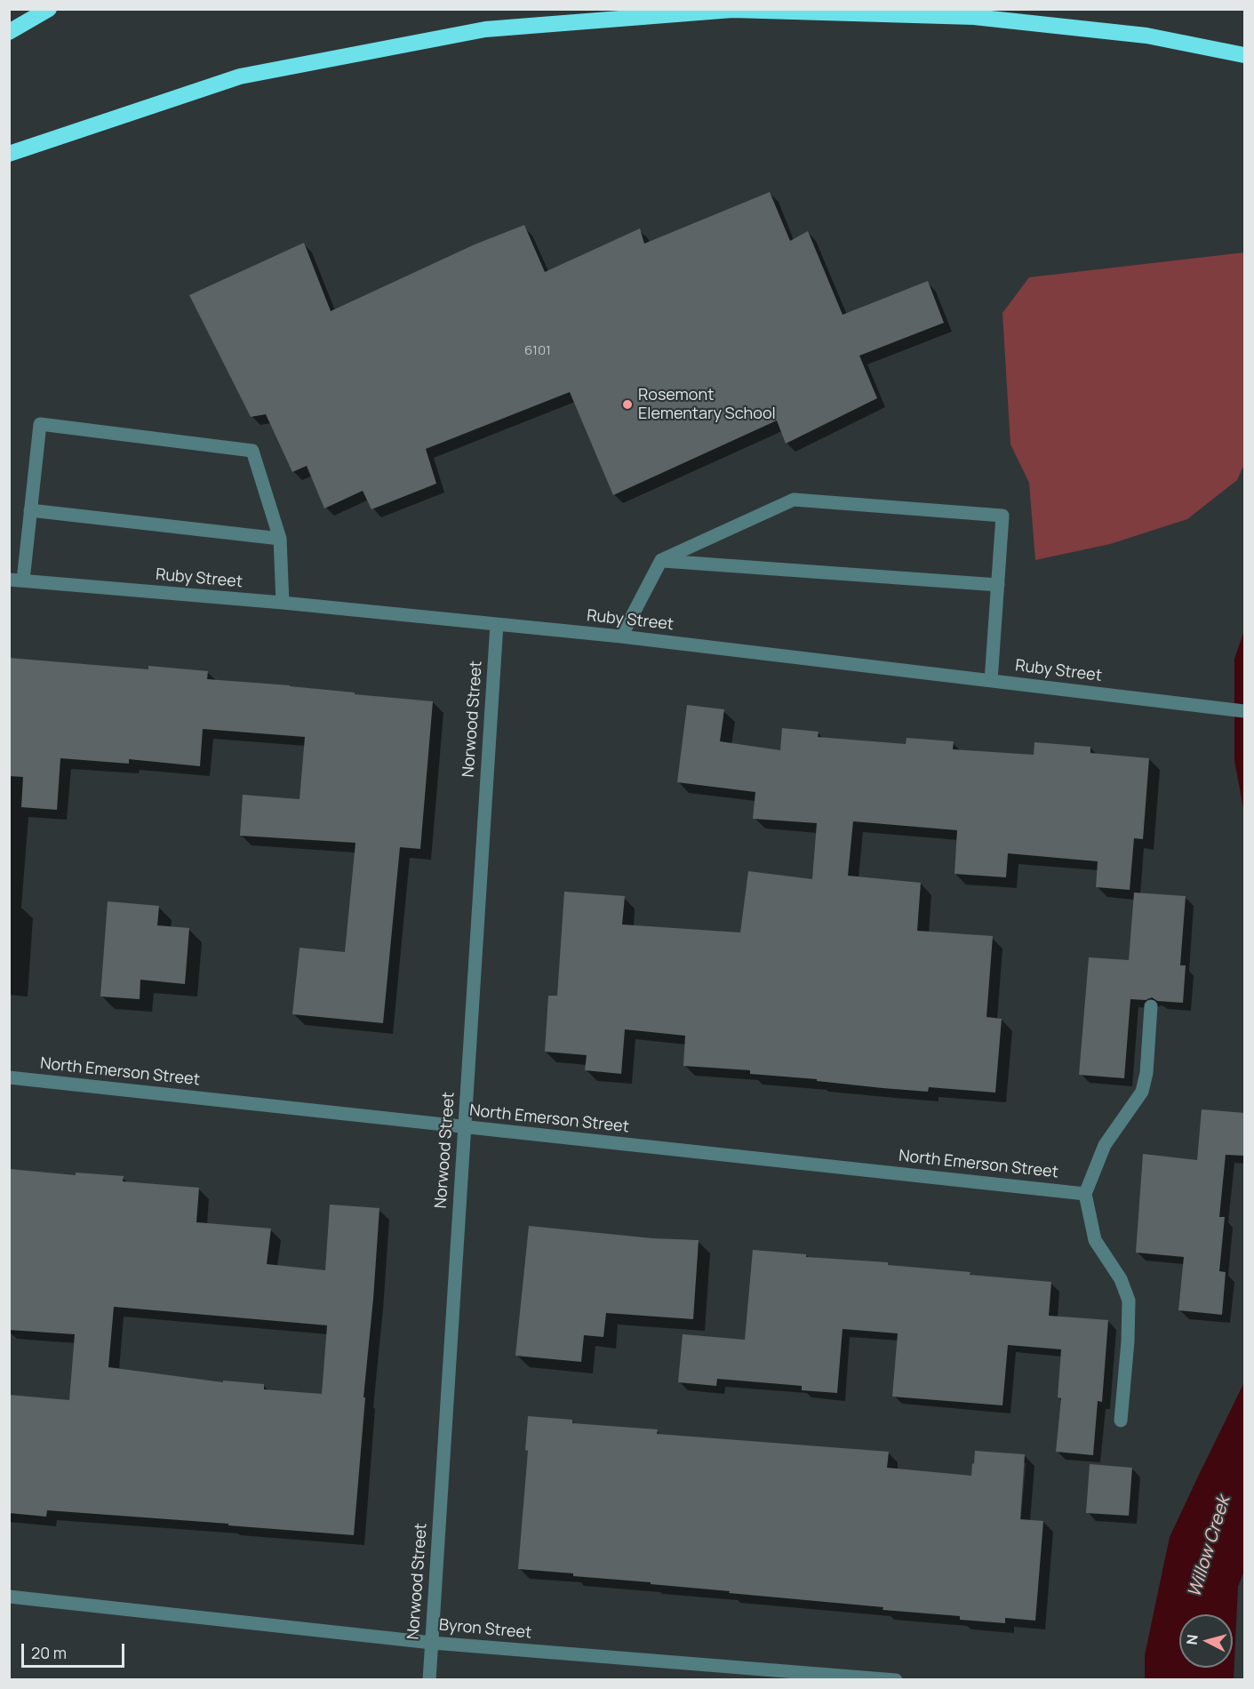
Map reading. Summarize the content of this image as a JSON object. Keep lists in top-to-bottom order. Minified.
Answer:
{"streets":{"street":["Ruby Street","Norwood Street","North Emerson Street","Byron Street"]},"crossings":[["Ruby Street","Norwood Street"],["Norwood Street","North Emerson Street"],["Norwood Street","Byron Street"]],"water":["Willow Creek"],"places":["Rosemont Elementary School"],"house_numbers":["6101"],"scale_bar":"20 m","north":"left"}
